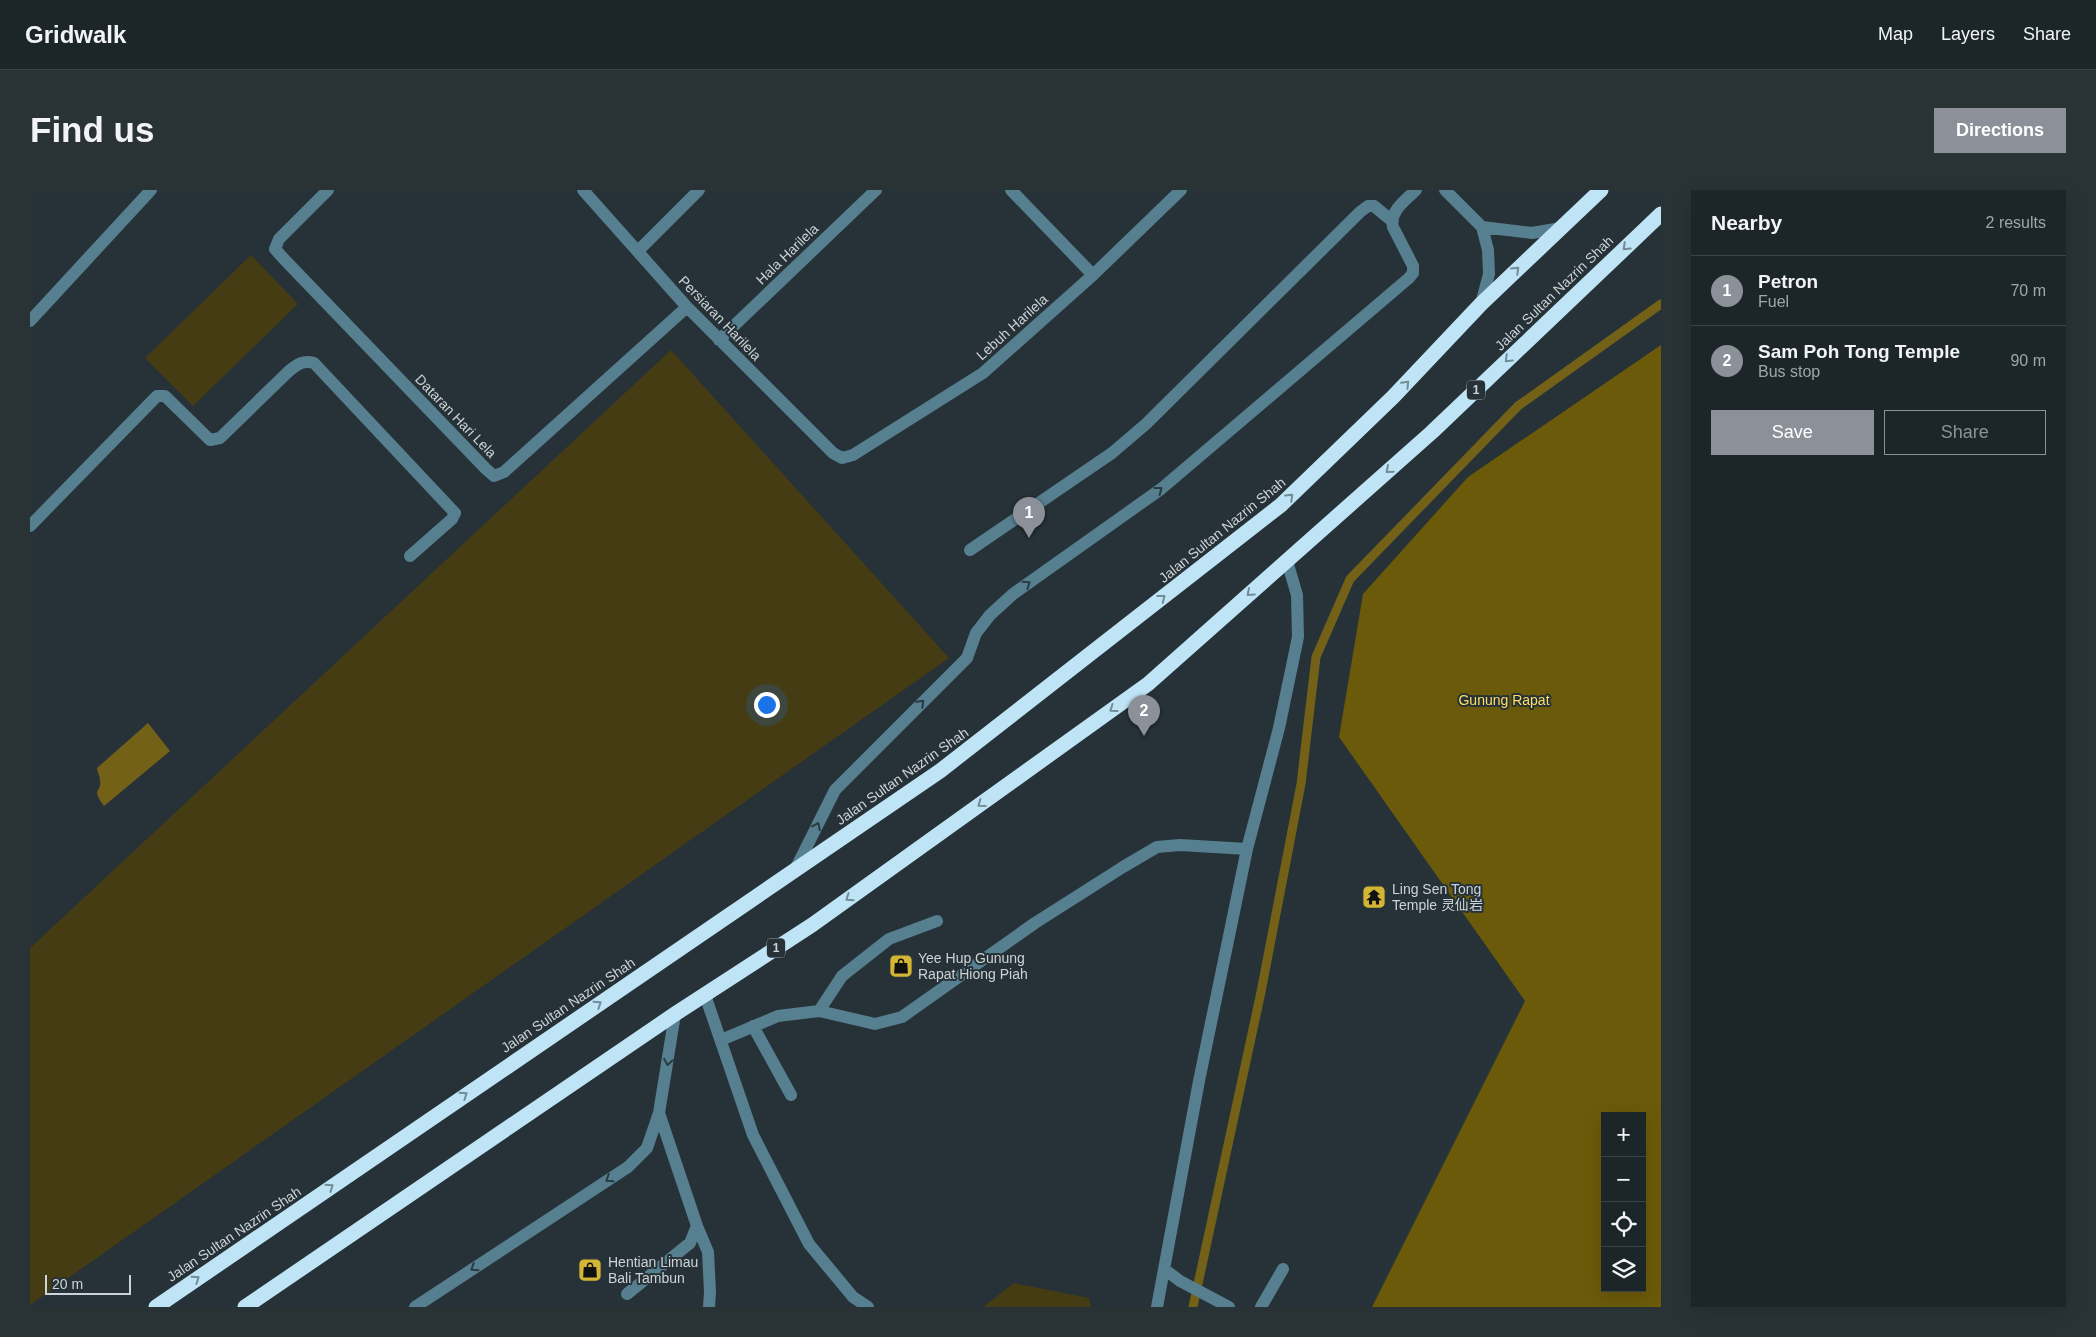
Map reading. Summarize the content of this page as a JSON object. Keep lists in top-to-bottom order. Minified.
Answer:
{"streets":{"highway":["Jalan Sultan Nazrin Shah","1"],"street":["Hala Harilela","Persiaran Harilela","Lebuh Harilela","Dataran Hari Lela"]},"crossings":[["Hala Harilela","Persiaran Harilela"],["Persiaran Harilela","Lebuh Harilela"],["Persiaran Harilela","Dataran Hari Lela"]],"parks":["Gunung Rapat"],"places":{"temple":["Ling Sen Tong Temple 灵仙岩"],"shop":["Yee Hup Gunung Rapat Hiong Piah","Hentian Limau Bali Tambun"]},"scale_bar":"20 m","page":{"header":"Gridwalk","nav":["Map","Layers","Share"],"buttons":["Directions",["Save","Share"]],"title":"Find us","heading":["Nearby","2 results"],"list":[{"mark":"1","name":"Petron","note":"Fuel","value":"70 m"},{"mark":"2","name":"Sam Poh Tong Temple","note":"Bus stop","value":"90 m"}],"pins":["1","2"],"map_buttons":["+","−"],"scale":"20 m"}}
